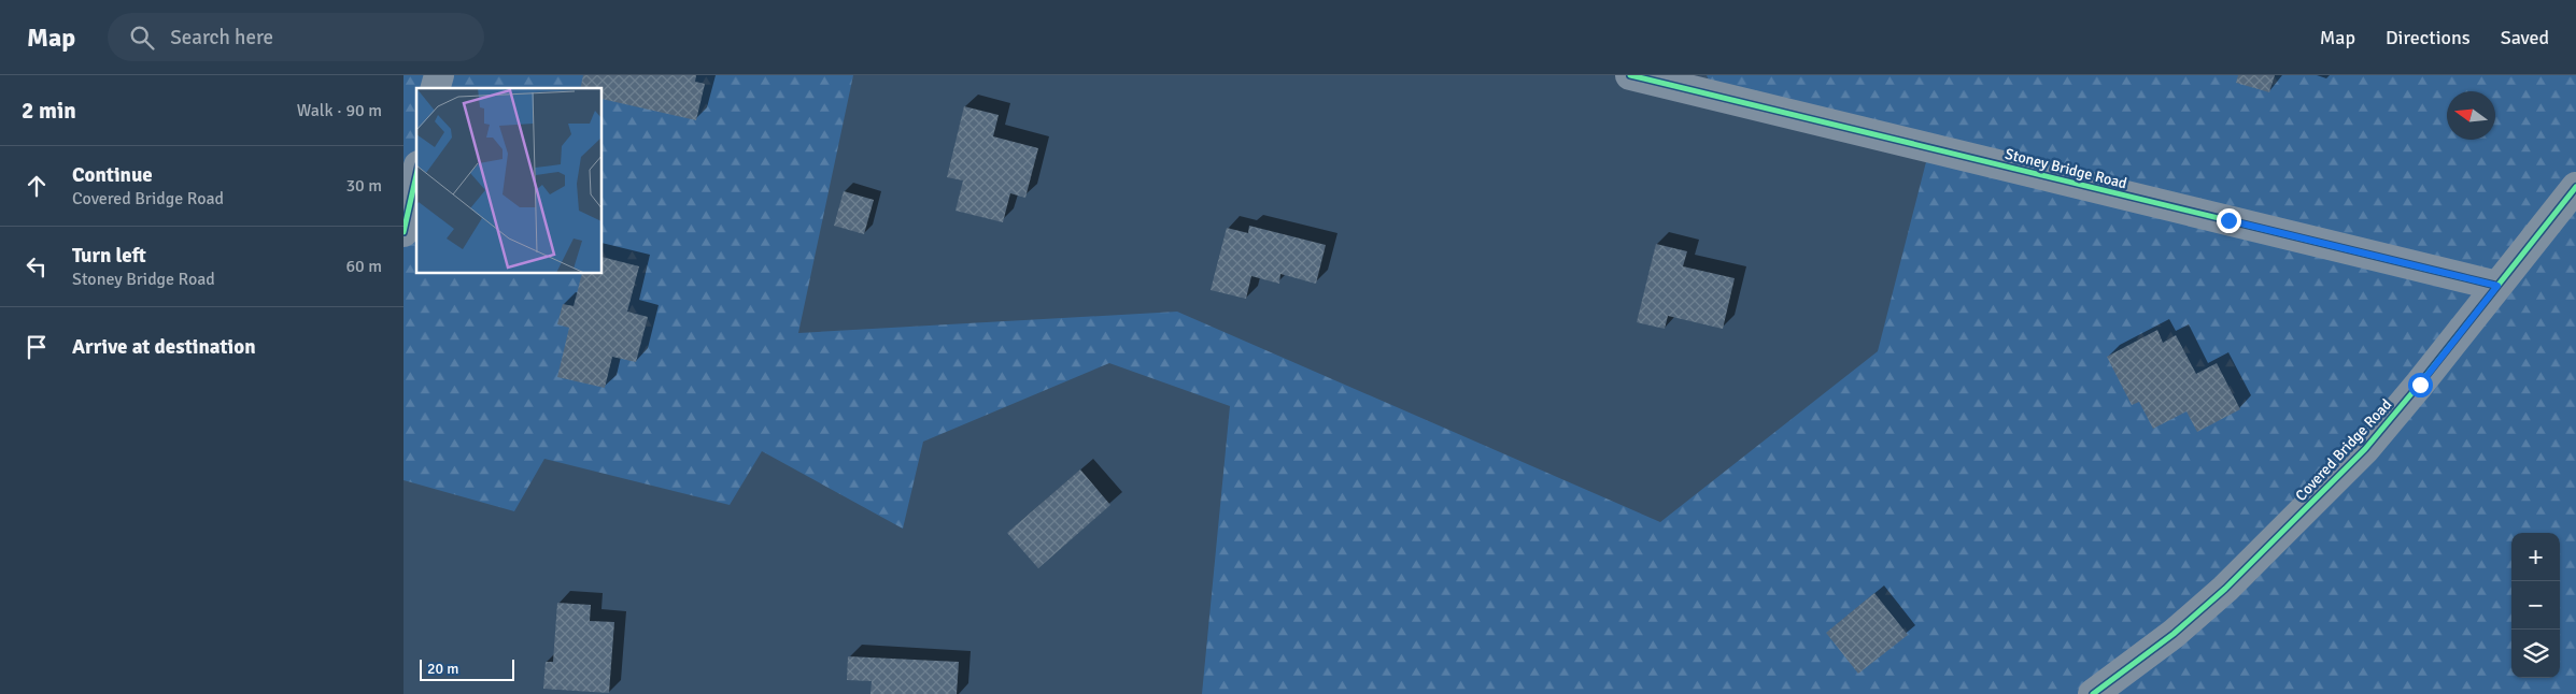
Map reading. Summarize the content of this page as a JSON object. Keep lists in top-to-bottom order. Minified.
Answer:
{"streets":{"street":["Stoney Bridge Road","Covered Bridge Road"]},"crossings":[["Stoney Bridge Road","Covered Bridge Road"]],"scale_bar":"20 m","north":"left","page":{"header":"Map","search":"Search here","nav":["Map","Directions","Saved"],"heading":["2 min","Walk · 90 m"],"list":[["Continue","Covered Bridge Road","30 m"],["Turn left","Stoney Bridge Road","60 m"],"Arrive at destination"],"map_buttons":["+","−"],"scale":"20 m"}}
